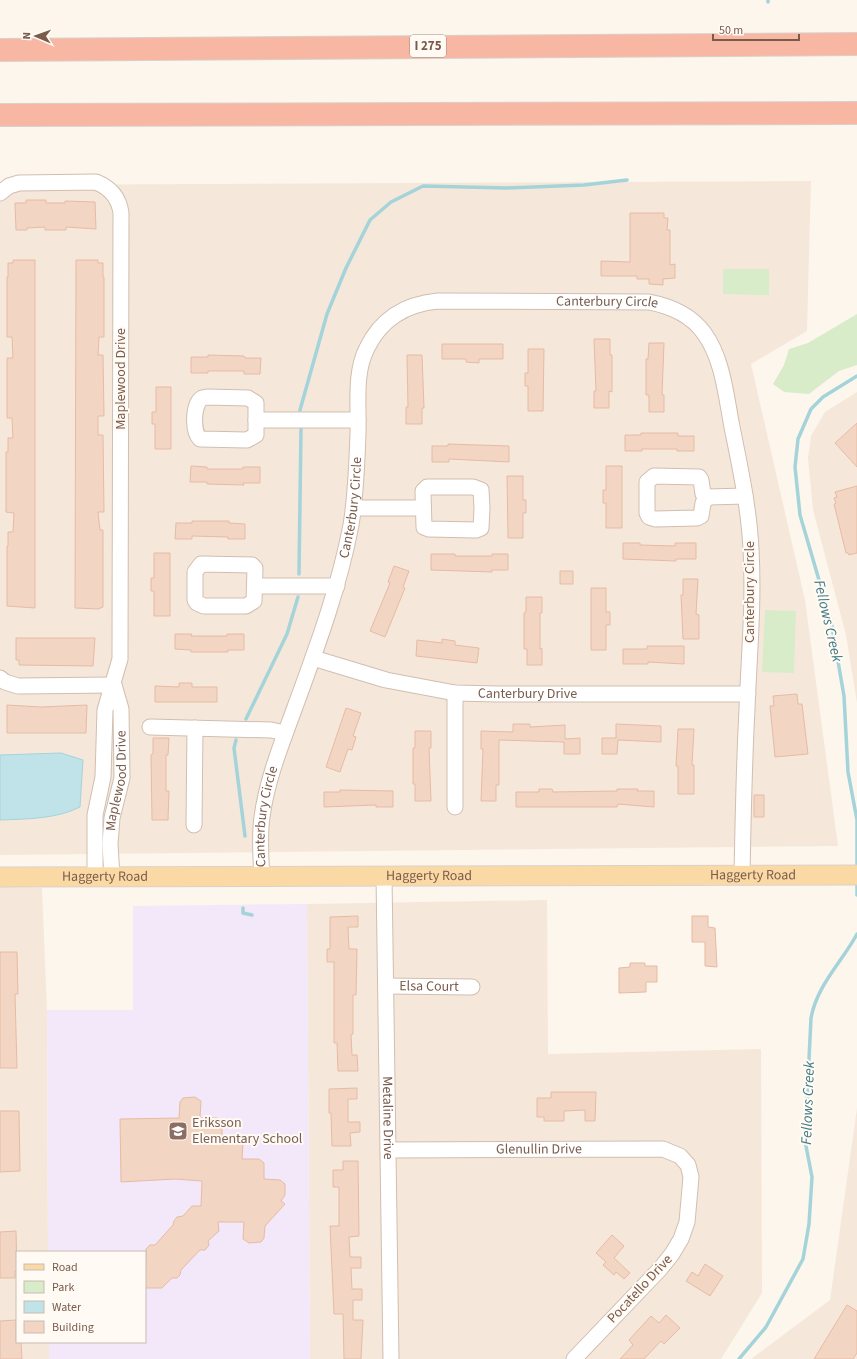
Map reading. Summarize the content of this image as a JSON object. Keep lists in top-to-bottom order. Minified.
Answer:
{"streets":{"highway":["I 275"],"main road":["Haggerty Road"],"street":["Canterbury Circle","Maplewood Drive","Canterbury Drive","Elsa Court","Metaline Drive","Glenullin Drive","Pocatello Drive"]},"crossings":[["Canterbury Circle","Canterbury Drive"],["Canterbury Circle","Haggerty Road"],["Maplewood Drive","Haggerty Road"],["Haggerty Road","Metaline Drive"],["Elsa Court","Metaline Drive"],["Metaline Drive","Glenullin Drive"],["Glenullin Drive","Pocatello Drive"]],"water":["Fellows Creek"],"places":{"school or university":["Eriksson Elementary School"]},"legend":["Road","Park","Water","Building"],"scale_bar":"50 m","north":"left"}
